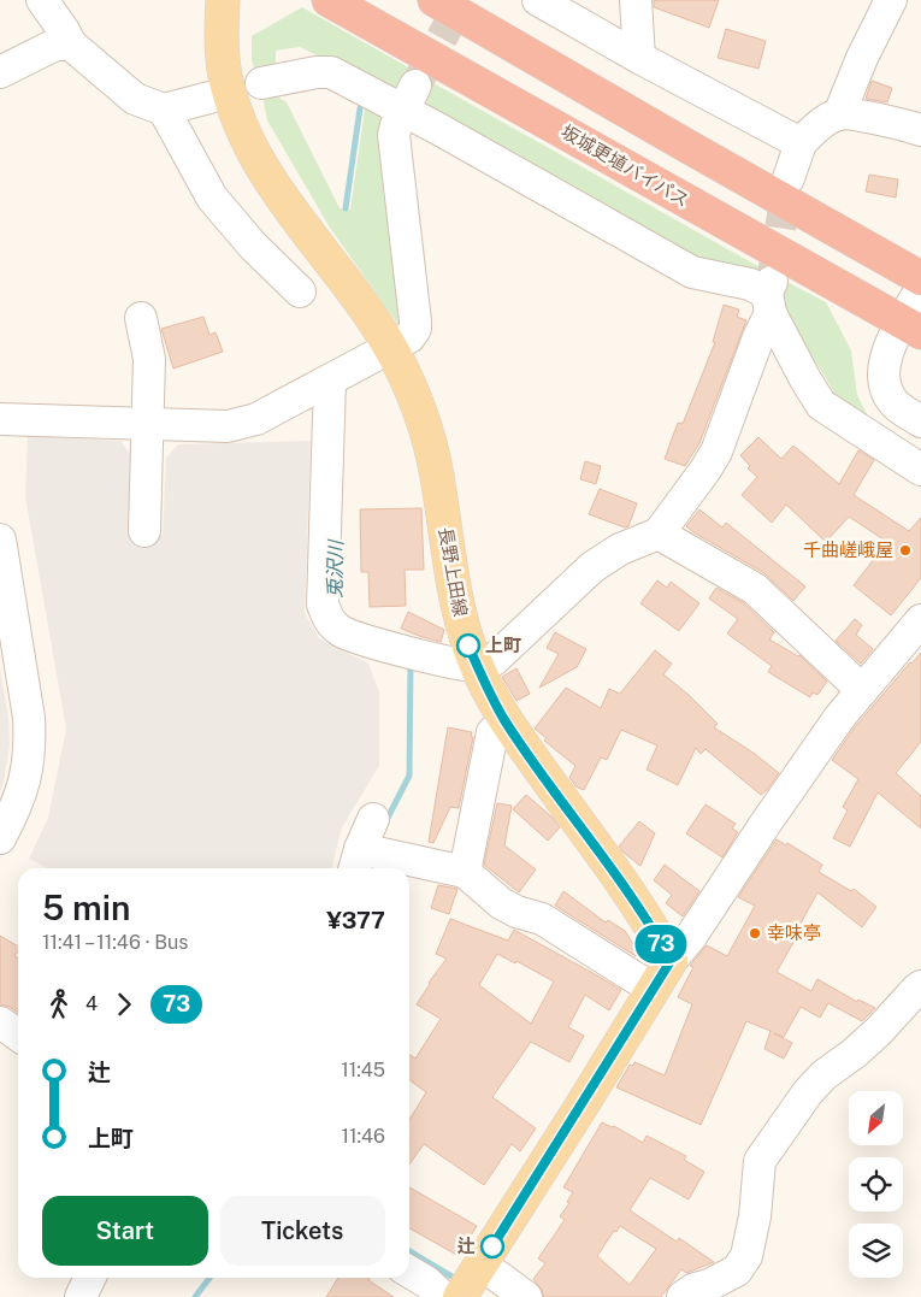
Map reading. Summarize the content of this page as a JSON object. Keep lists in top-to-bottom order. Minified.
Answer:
{"streets":{"highway":["坂城更埴バイパス"],"main road":["長野上田線"]},"water":["兎沢川"],"places":["千曲嵯峨屋","上町","幸味亭","辻"],"lines":["bus line 73"],"north":"bottom left","page":{"on_map":"73","heading":["5 min","11:41 – 11:46 · Bus","¥377"],"legs":["4","73"],"list":[{"name":"辻","value":"11:45"},{"name":"上町","value":"11:46"}],"buttons":["Start","Tickets"]}}
